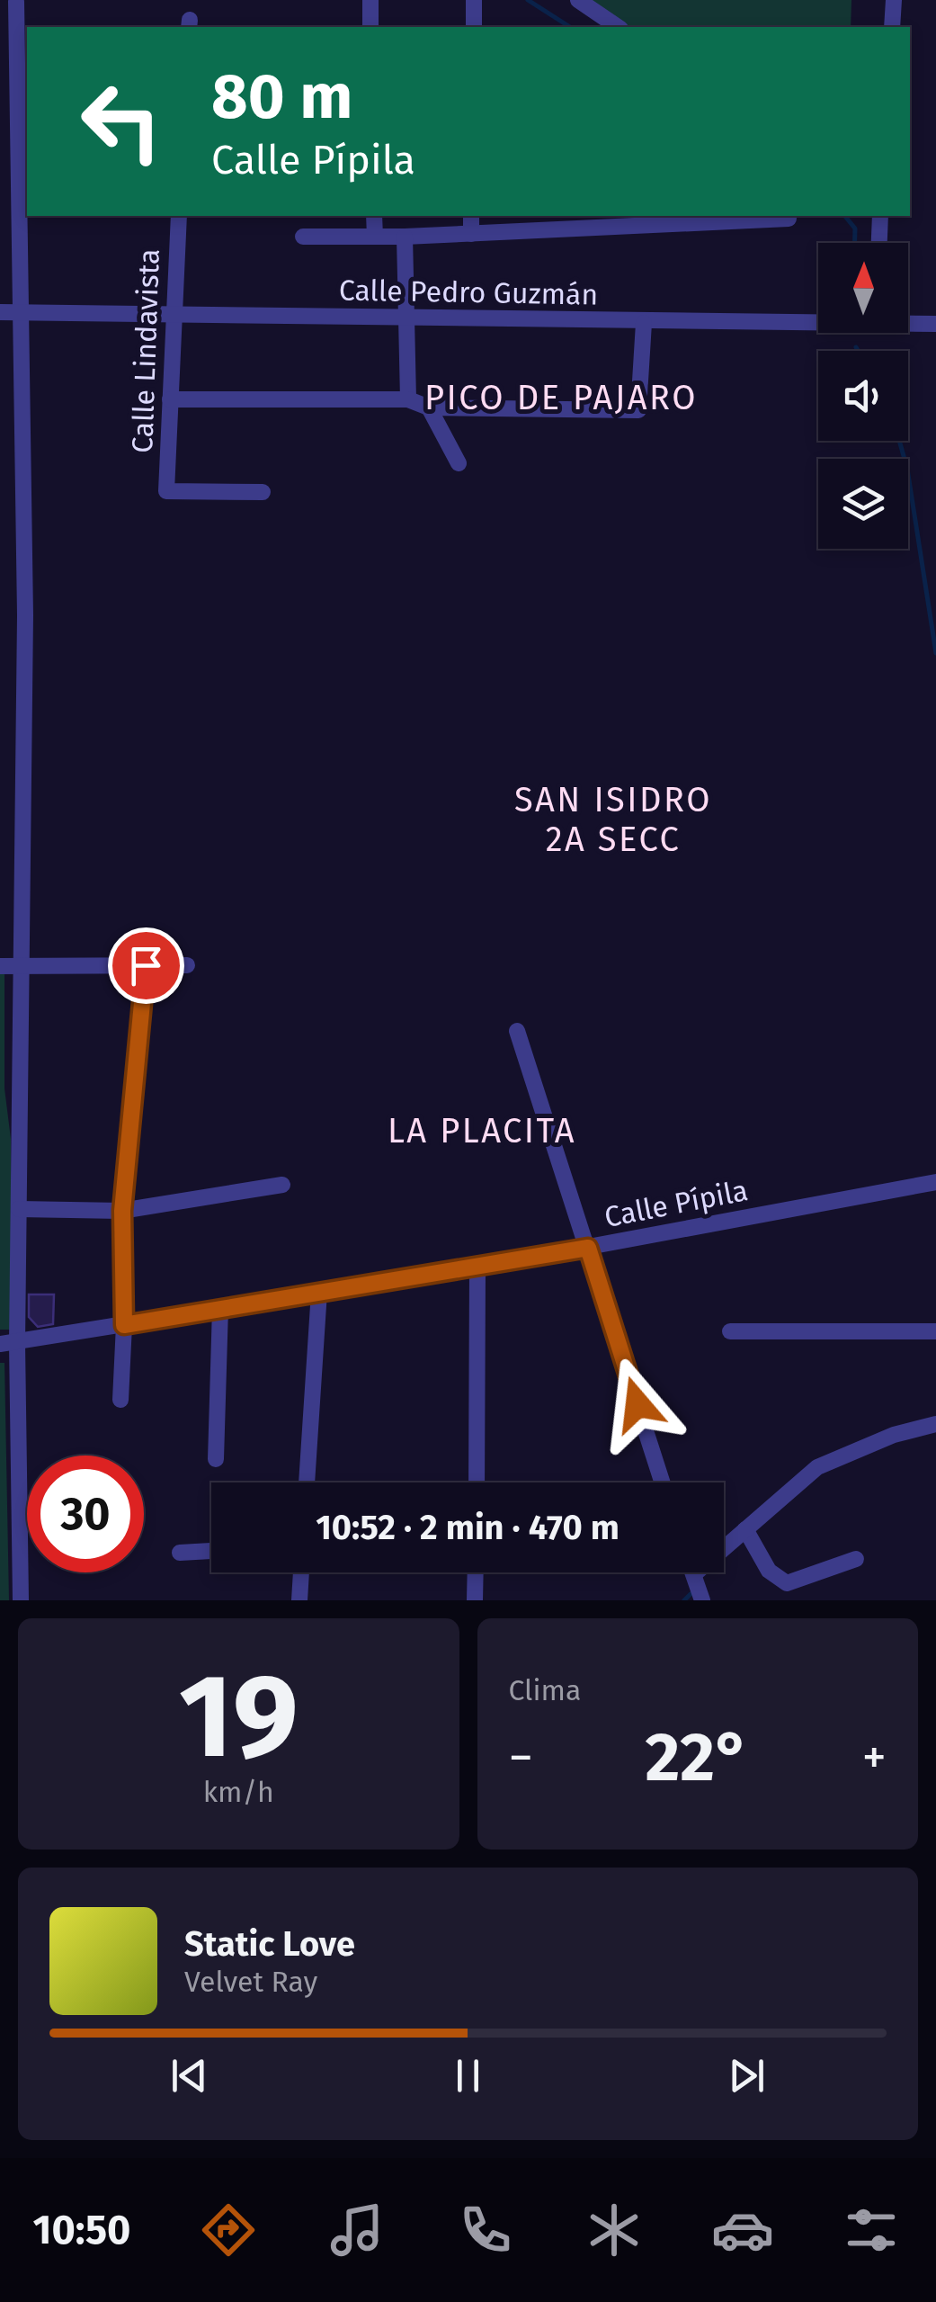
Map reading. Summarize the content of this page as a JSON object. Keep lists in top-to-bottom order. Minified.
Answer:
{"streets":{"street":["Calle Pedro Guzmán","Calle Lindavista","Calle Pípila"]},"crossings":[["Calle Pedro Guzmán","Calle Lindavista"]],"districts":["PICO DE PAJARO","SAN ISIDRO 2A SECC","LA PLACITA"],"north":"top","page":{"turn":["80 m","Calle Pípila"],"limit":"30","trip":"10:52 · 2 min · 470 m","tile":[["19","km/h"],"Clima"],"heat":["−","22°","+"],"song":["Static Love","Velvet Ray"],"tabs":"10:50"}}
